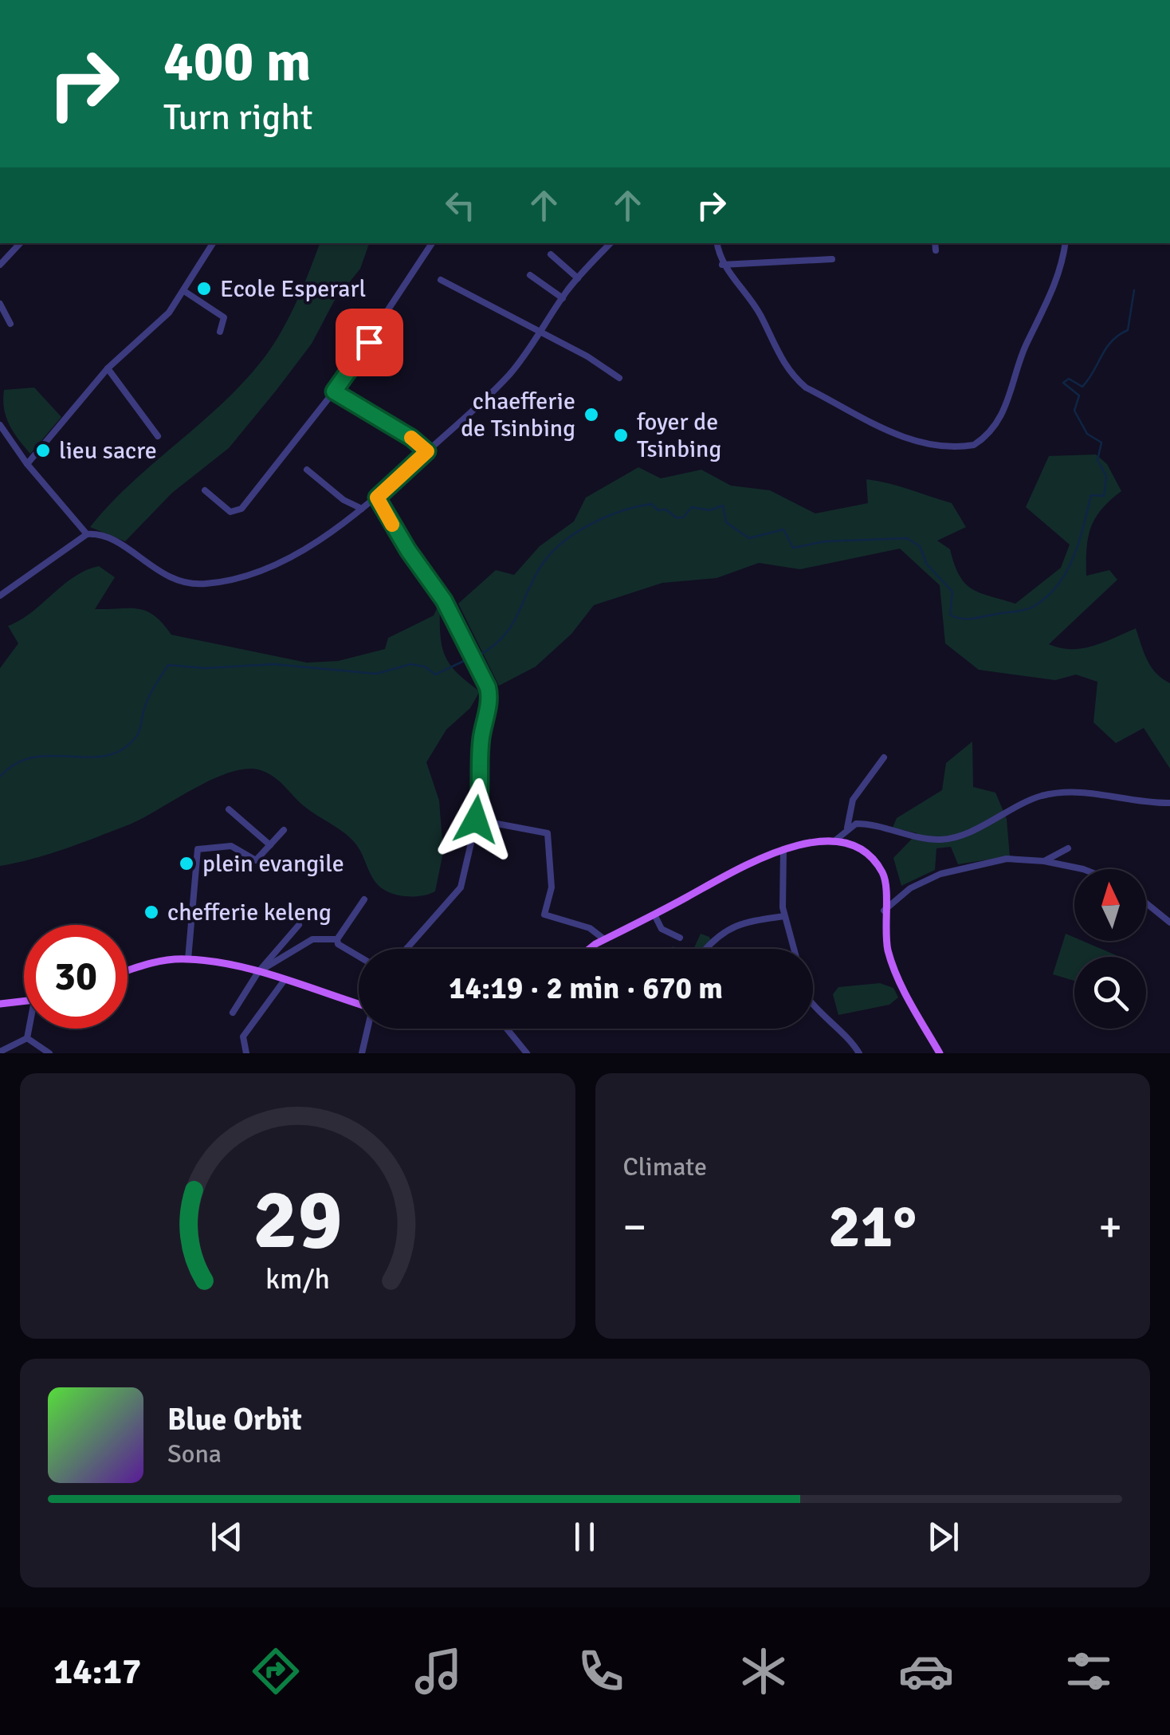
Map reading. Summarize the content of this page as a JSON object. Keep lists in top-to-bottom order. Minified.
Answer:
{"places":["Ecole Esperarl","chaefferie de Tsinbing","foyer de Tsinbing","lieu sacre","plein evangile","chefferie keleng"],"north":"top","page":{"turn":["400 m","Turn right"],"limit":"30","trip":"14:19 · 2 min · 670 m","tile":"Climate","heat":["−","21°","+"],"song":["Blue Orbit","Sona"],"tabs":"14:17","gauge":["29","km/h"]}}
